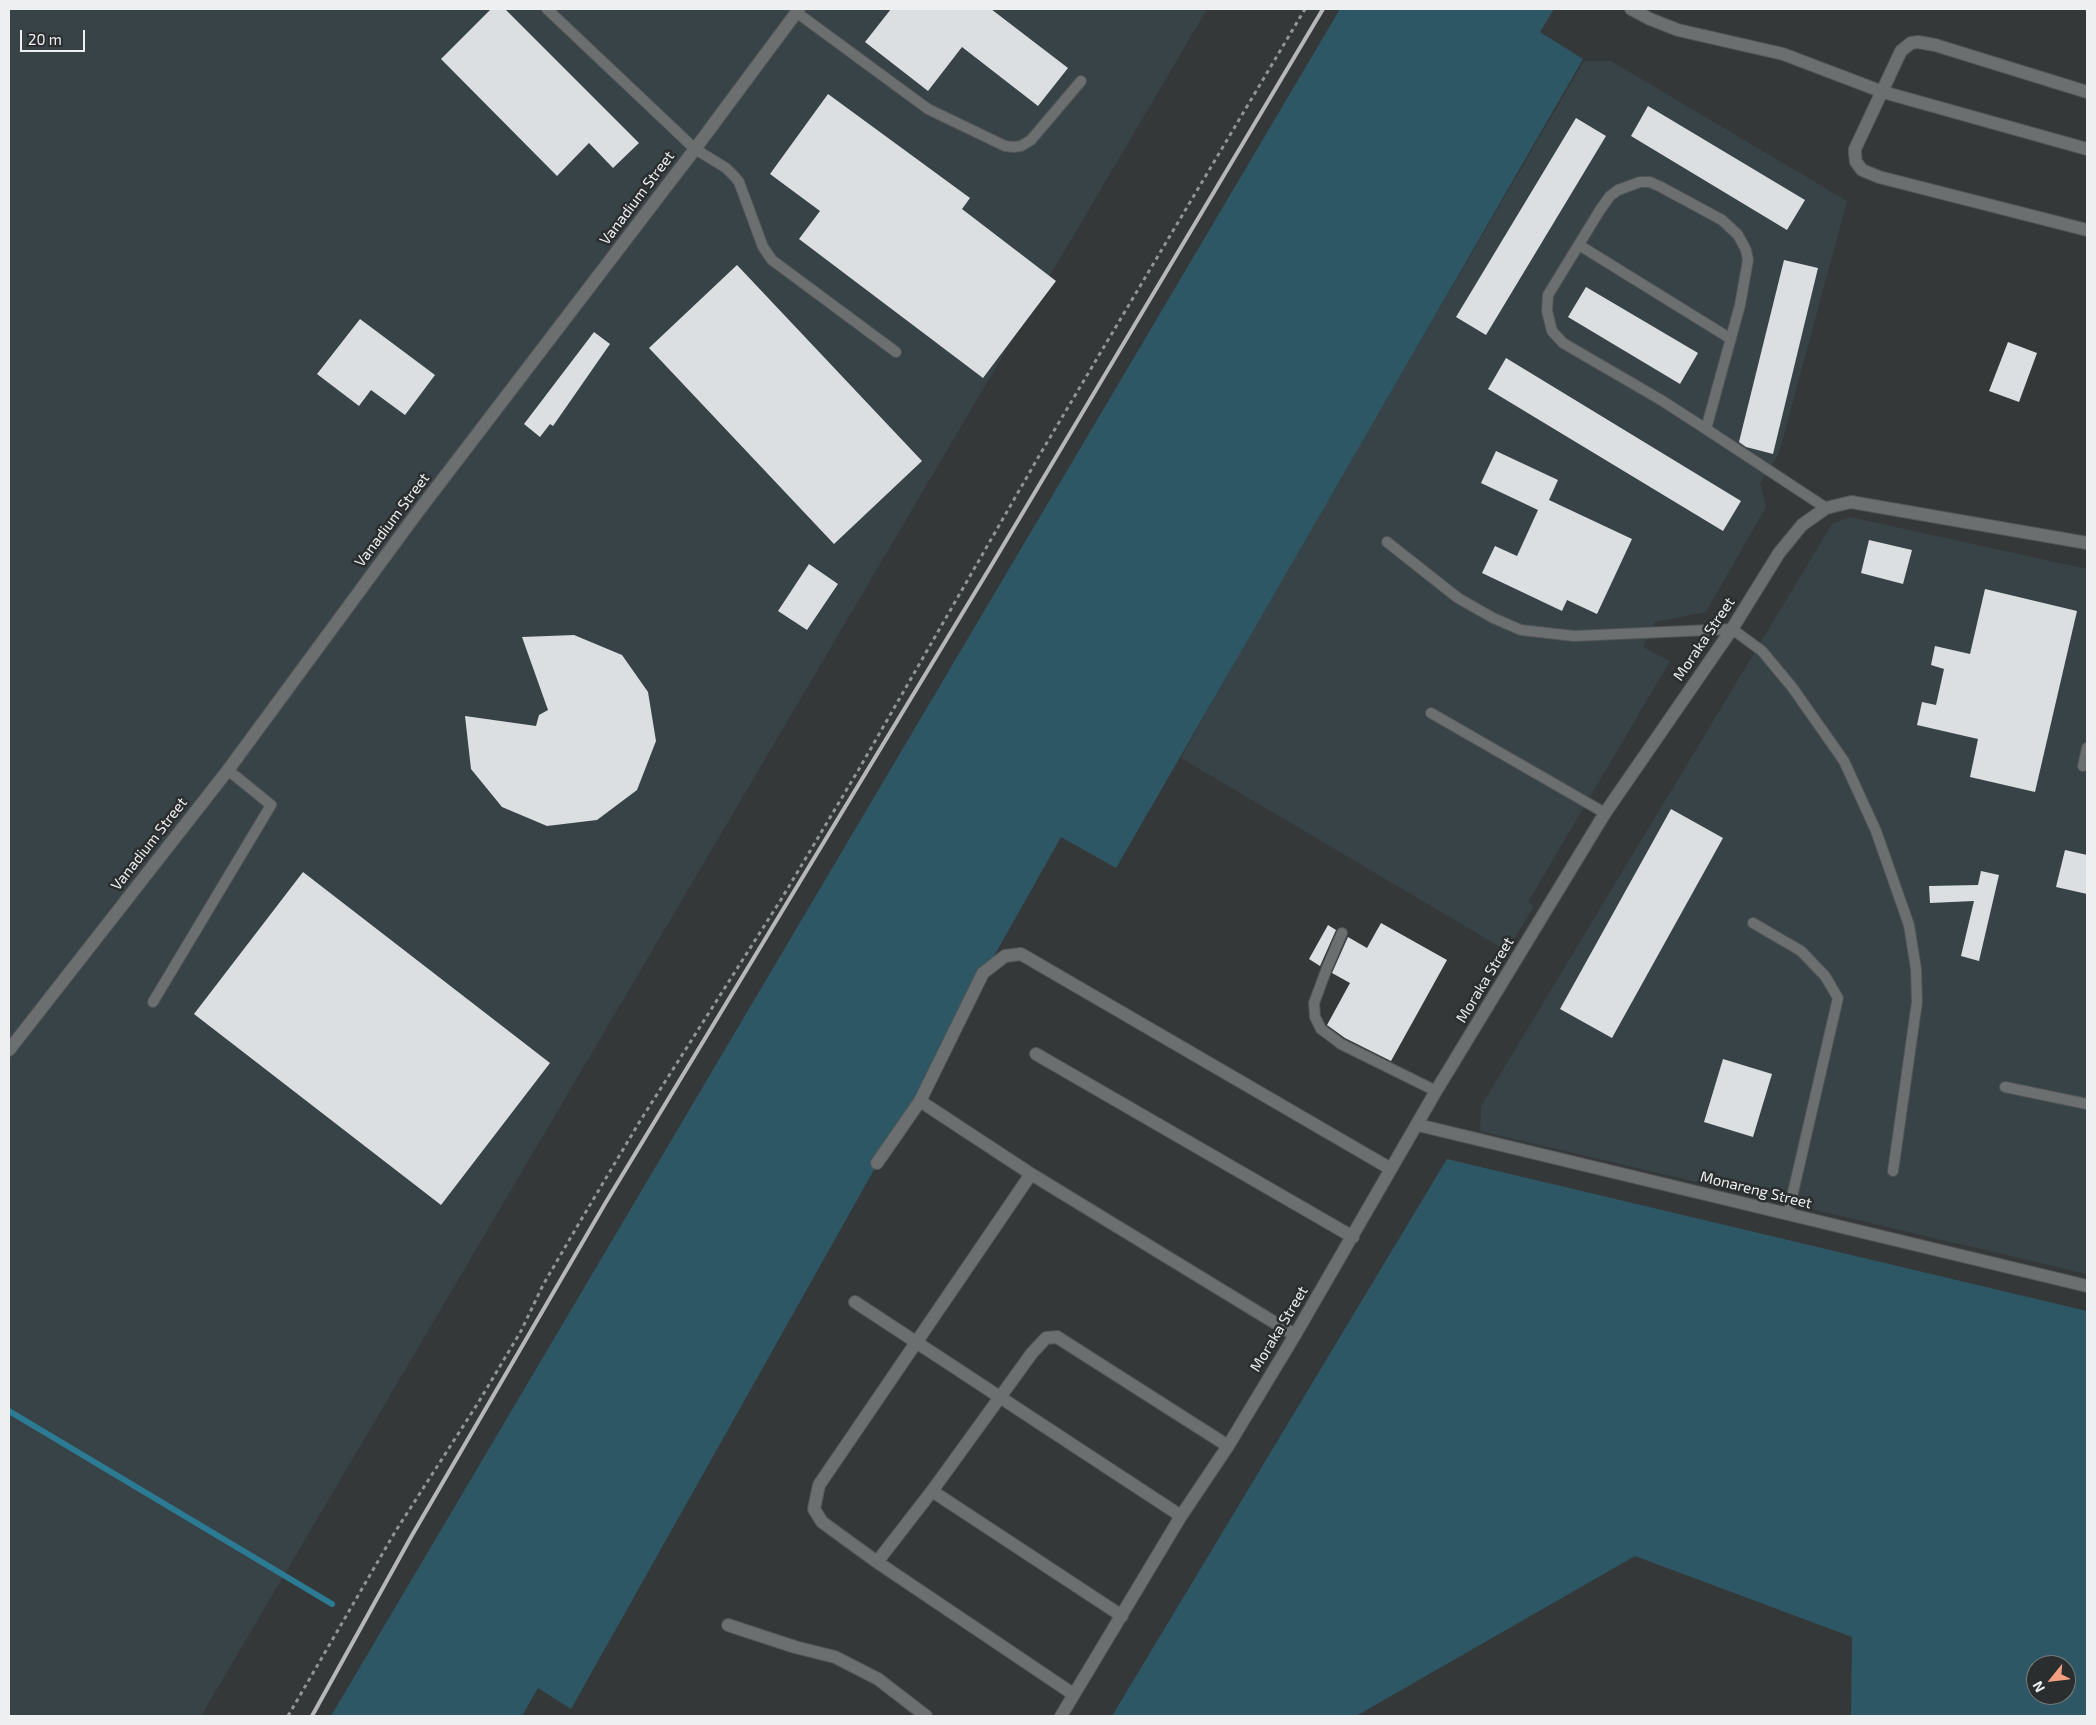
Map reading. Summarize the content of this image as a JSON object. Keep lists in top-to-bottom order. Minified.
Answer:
{"streets":{"street":["Vanadium Street","Moraka Street","Monareng Street"]},"crossings":[["Moraka Street","Monareng Street"]],"scale_bar":"20 m","north":"bottom left"}
